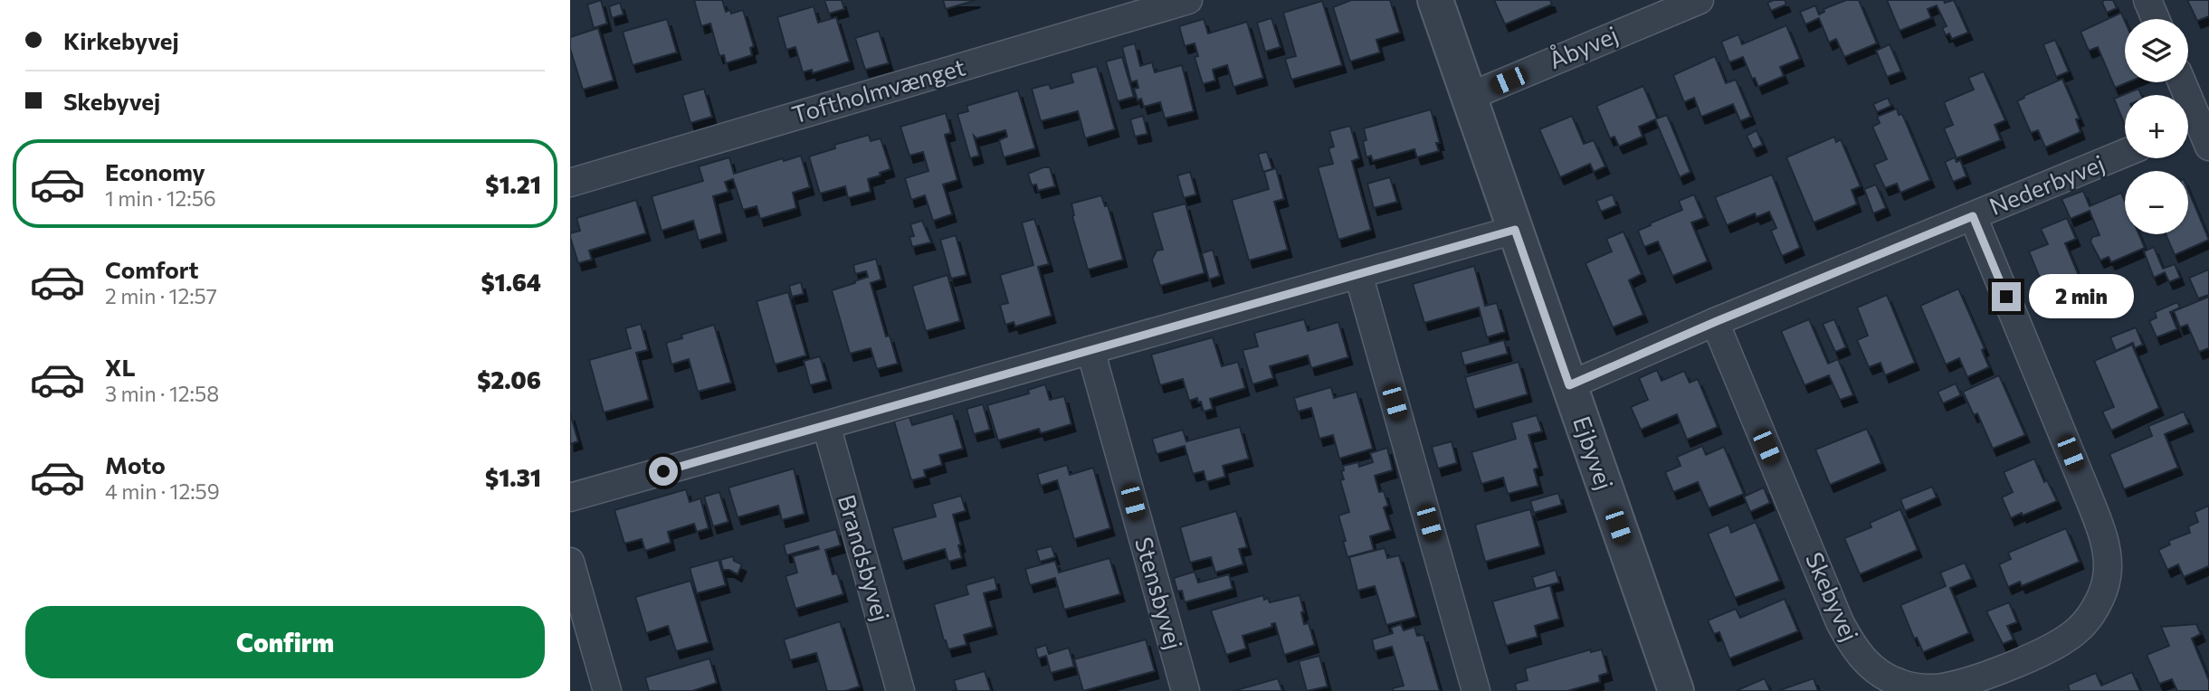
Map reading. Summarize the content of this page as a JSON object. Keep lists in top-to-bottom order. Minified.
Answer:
{"streets":{"street":["Åbyvej","Toftholmvænget","Nederbyvej","Ejbyvej","Brandsbyvej","Stensbyvej","Skebyvej"]},"crossings":[["Åbyvej","Ejbyvej"],["Nederbyvej","Ejbyvej"],["Nederbyvej","Skebyvej"]],"page":{"banner":["Kirkebyvej","Skebyvej"],"map_buttons":["+","−"],"list":[{"name":"Economy","note":"1 min · 12:56","value":"$1.21"},{"name":"Comfort","note":"2 min · 12:57","value":"$1.64"},{"name":"XL","note":"3 min · 12:58","value":"$2.06"},{"name":"Moto","note":"4 min · 12:59","value":"$1.31"}],"bubble":"2 min","buttons":"Confirm"}}
